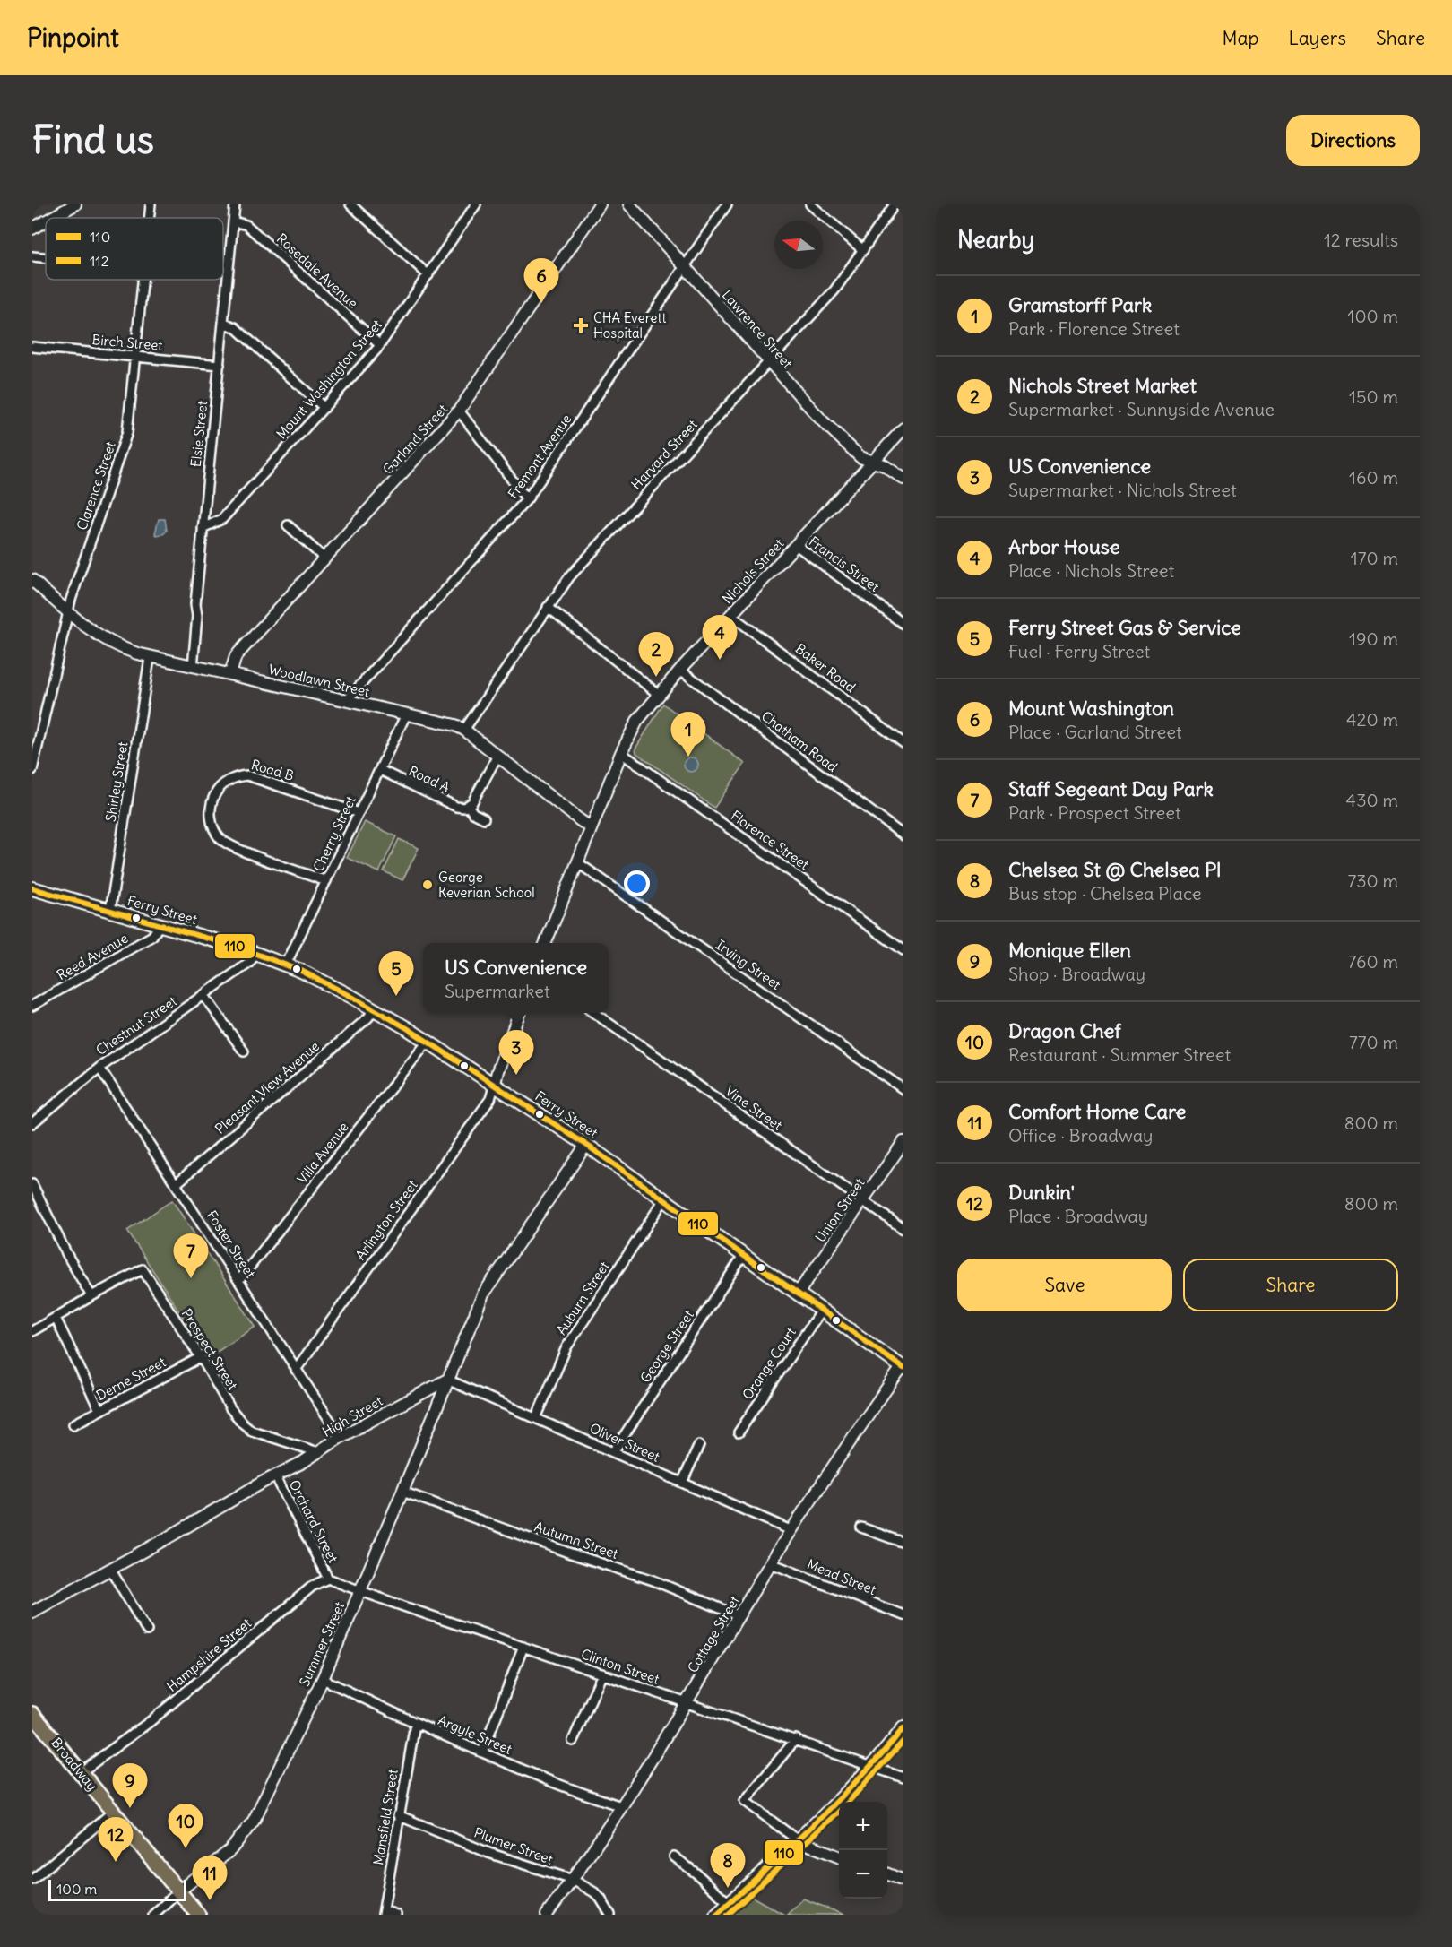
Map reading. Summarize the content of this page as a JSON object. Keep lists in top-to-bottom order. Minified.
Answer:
{"streets":{"main road":["Ferry Street","Broadway"],"street":["Rosedale Avenue","Lawrence Street","Birch Street","Mount Washington Street","Elsie Street","Garland Street","Harvard Street","Fremont Avenue","Clarence Street","Francis Street","Nichols Street","Baker Road","Woodlawn Street","Chatham Road","Road B","Road A","Shirley Street","Cherry Street","Florence Street","Reed Avenue","Irving Street","Chestnut Street","Pleasant View Avenue","Vine Street","Villa Avenue","Union Street","Arlington Street","Foster Street","Auburn Street","George Street","Prospect Street","Orange Court","Derne Street","High Street","Oliver Street","Orchard Street","Autumn Street","Mead Street","Cottage Street","Summer Street","Hampshire Street","Clinton Street","Argyle Street","Mansfield Street","Plumer Street"]},"crossings":[["Rosedale Avenue","Mount Washington Street"],["Rosedale Avenue","Elsie Street"],["Lawrence Street","Harvard Street"],["Lawrence Street","Fremont Avenue"],["Lawrence Street","Nichols Street"],["Birch Street","Elsie Street"],["Birch Street","Clarence Street"],["Mount Washington Street","Elsie Street"],["Elsie Street","Woodlawn Street"],["Garland Street","Woodlawn Street"],["Harvard Street","Woodlawn Street"],["Fremont Avenue","Woodlawn Street"],["Clarence Street","Woodlawn Street"],["Francis Street","Nichols Street"],["Nichols Street","Baker Road"],["Nichols Street","Woodlawn Street"],["Nichols Street","Chatham Road"],["Nichols Street","Florence Street"],["Nichols Street","Irving Street"],["Woodlawn Street","Shirley Street"],["Woodlawn Street","Cherry Street"],["Road B","Cherry Street"],["Road A","Cherry Street"],["Shirley Street","Ferry Street"],["Cherry Street","Ferry Street"],["Ferry Street","Reed Avenue"],["Ferry Street","Chestnut Street"],["Ferry Street","Pleasant View Avenue"],["Ferry Street","Villa Avenue"],["Ferry Street","Union Street"],["Ferry Street","Arlington Street"],["Ferry Street","Auburn Street"],["Ferry Street","George Street"],["Ferry Street","Orange Court"],["Ferry Street","Cottage Street"],["Chestnut Street","Foster Street"],["Pleasant View Avenue","Foster Street"],["Vine Street","Union Street"],["Villa Avenue","Foster Street"],["Arlington Street","Foster Street"],["Foster Street","High Street"],["Auburn Street","Oliver Street"],["George Street","Oliver Street"],["Prospect Street","Derne Street"],["Prospect Street","High Street"],["High Street","Oliver Street"],["High Street","Orchard Street"],["High Street","Summer Street"],["Oliver Street","Cottage Street"],["Oliver Street","Summer Street"],["Orchard Street","Hampshire Street"],["Autumn Street","Cottage Street"],["Autumn Street","Summer Street"],["Mead Street","Cottage Street"],["Cottage Street","Clinton Street"],["Cottage Street","Argyle Street"],["Cottage Street","Plumer Street"],["Summer Street","Clinton Street"],["Summer Street","Argyle Street"],["Summer Street","Broadway"],["Hampshire Street","Broadway"],["Argyle Street","Mansfield Street"],["Mansfield Street","Plumer Street"]],"places":{"health":["CHA Everett Hospital"],"other":["George Keverian School"]},"lines":["transit line 110","transit line 112"],"legend":["110","112"],"scale_bar":"100 m","north":"left","page":{"header":"Pinpoint","nav":["Map","Layers","Share"],"buttons":["Directions",["Save","Share"]],"title":"Find us","heading":["Nearby","12 results"],"pins":["6","4","2","1","5","3","7","9","10","12","8","11"],"list":[{"mark":"1","name":"Gramstorff Park","note":"Park · Florence Street","value":"100 m"},{"mark":"2","name":"Nichols Street Market","note":"Supermarket · Sunnyside Avenue","value":"150 m"},{"mark":"3","name":"US Convenience","note":"Supermarket · Nichols Street","value":"160 m"},{"mark":"4","name":"Arbor House","note":"Place · Nichols Street","value":"170 m"},{"mark":"5","name":"Ferry Street Gas & Service","note":"Fuel · Ferry Street","value":"190 m"},{"mark":"6","name":"Mount Washington","note":"Place · Garland Street","value":"420 m"},{"mark":"7","name":"Staff Segeant Day Park","note":"Park · Prospect Street","value":"430 m"},{"mark":"8","name":"Chelsea St @ Chelsea Pl","note":"Bus stop · Chelsea Place","value":"730 m"},{"mark":"9","name":"Monique Ellen","note":"Shop · Broadway","value":"760 m"},{"mark":"10","name":"Dragon Chef","note":"Restaurant · Summer Street","value":"770 m"},{"mark":"11","name":"Comfort Home Care","note":"Office · Broadway","value":"800 m"},{"mark":"12","name":"Dunkin'","note":"Place · Broadway","value":"800 m"}],"popup":["US Convenience","Supermarket"],"map_buttons":["+","−"],"scale":"100 m"}}
